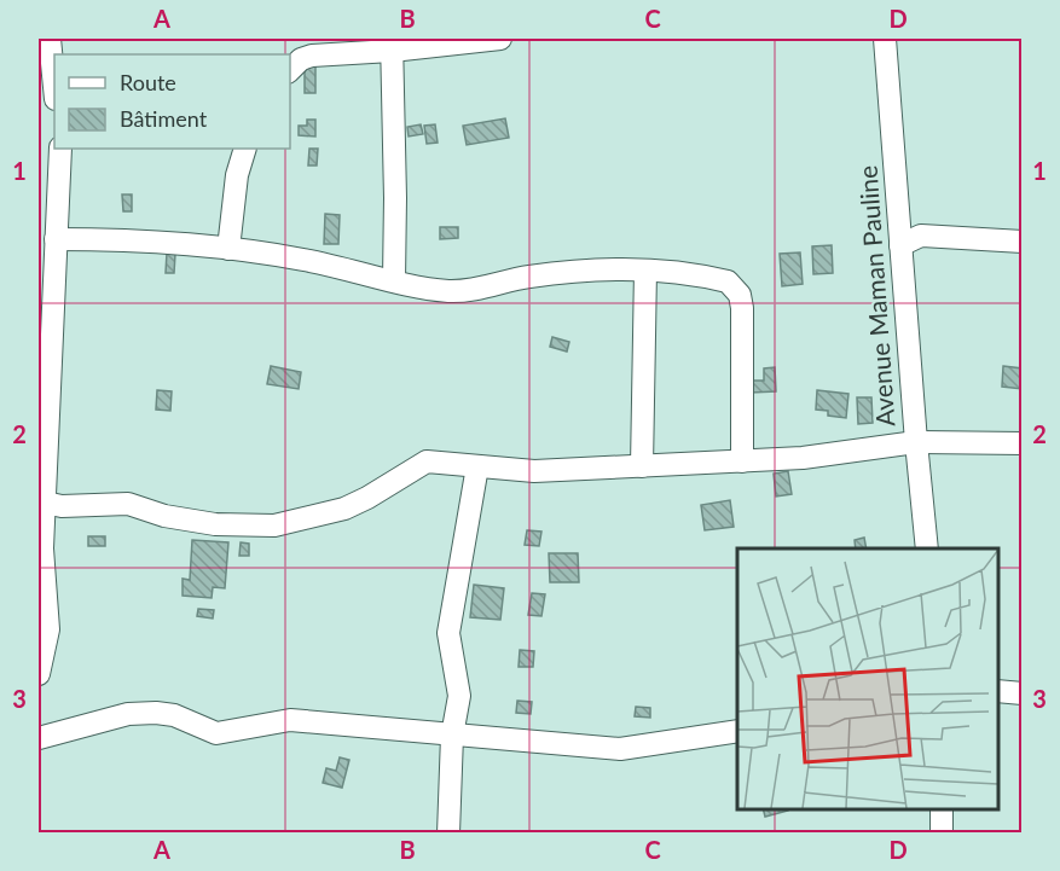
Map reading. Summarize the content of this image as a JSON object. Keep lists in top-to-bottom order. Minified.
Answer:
{"streets":{"street":["Avenue Maman Pauline"]},"legend":["Route","Bâtiment"],"grid":{"columns":["A","B","C","D"],"rows":["1","2","3"]}}
